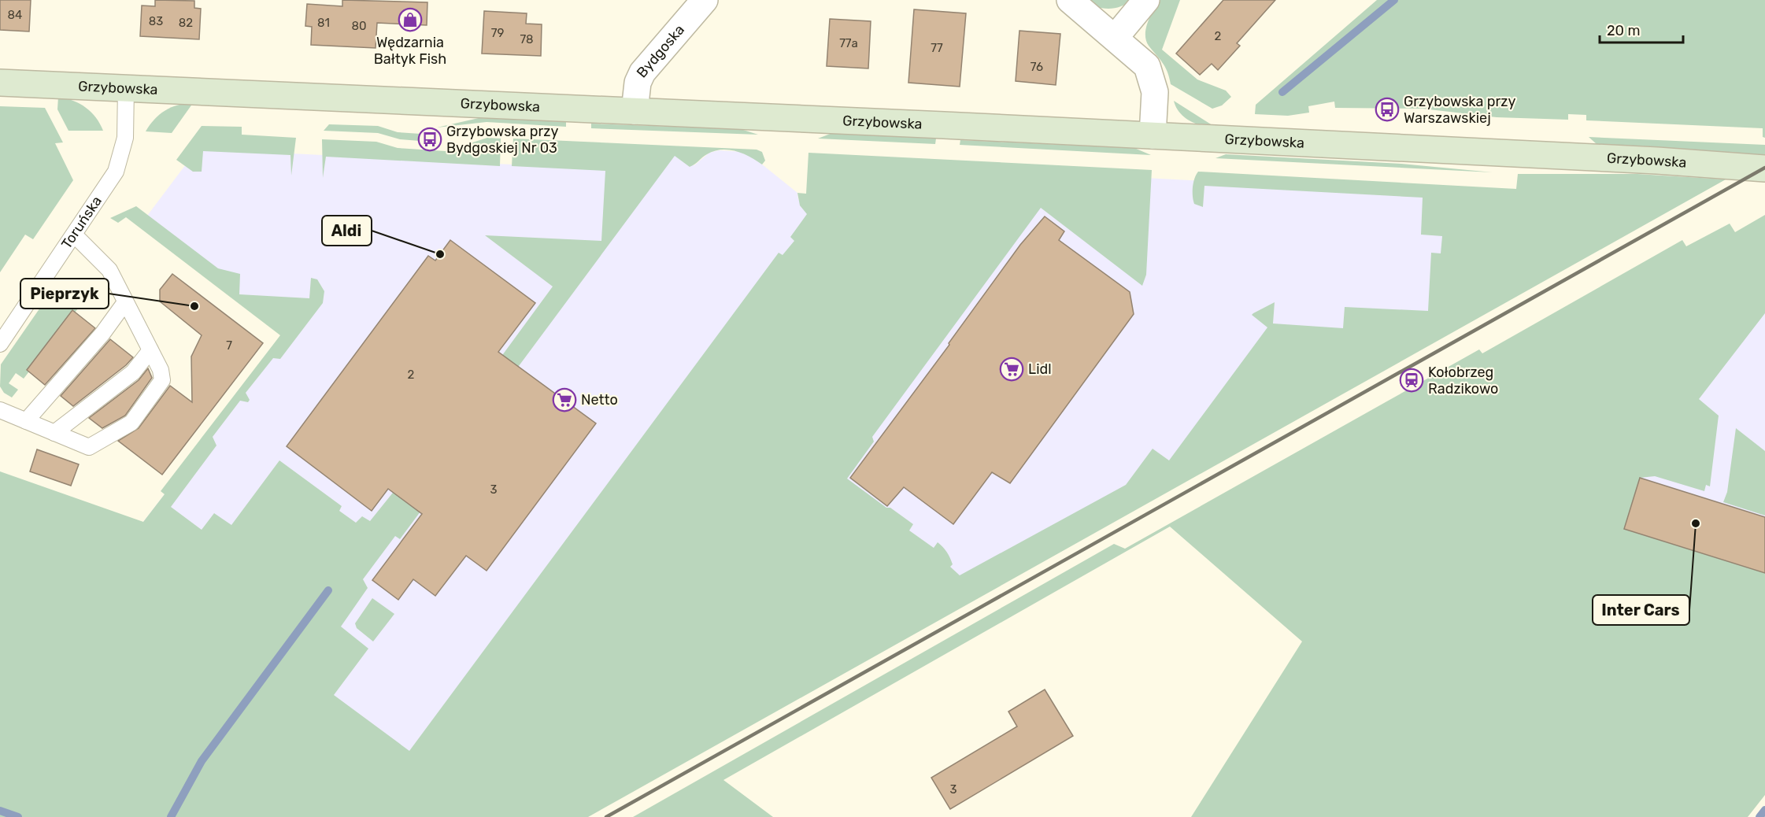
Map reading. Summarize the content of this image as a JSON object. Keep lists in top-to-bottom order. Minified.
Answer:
{"streets":{"street":["Bydgoska","Grzybowska"],"lane":["Toruńska"]},"crossings":[["Bydgoska","Grzybowska"],["Grzybowska","Toruńska"]],"places":{"shop":["Wędzarnia Bałtyk Fish"],"bus stop":["Grzybowska przy Warszawskiej","Grzybowska przy Bydgoskiej Nr 03"],"other":["Aldi","Pieprzyk","Inter Cars"],"supermarket":["Lidl","Netto"],"station":["Kołobrzeg Radzikowo"]},"house_numbers":["84","83","82","81","80","79","2","78","77a","77","76","7","2","3","3"],"scale_bar":"20 m"}
